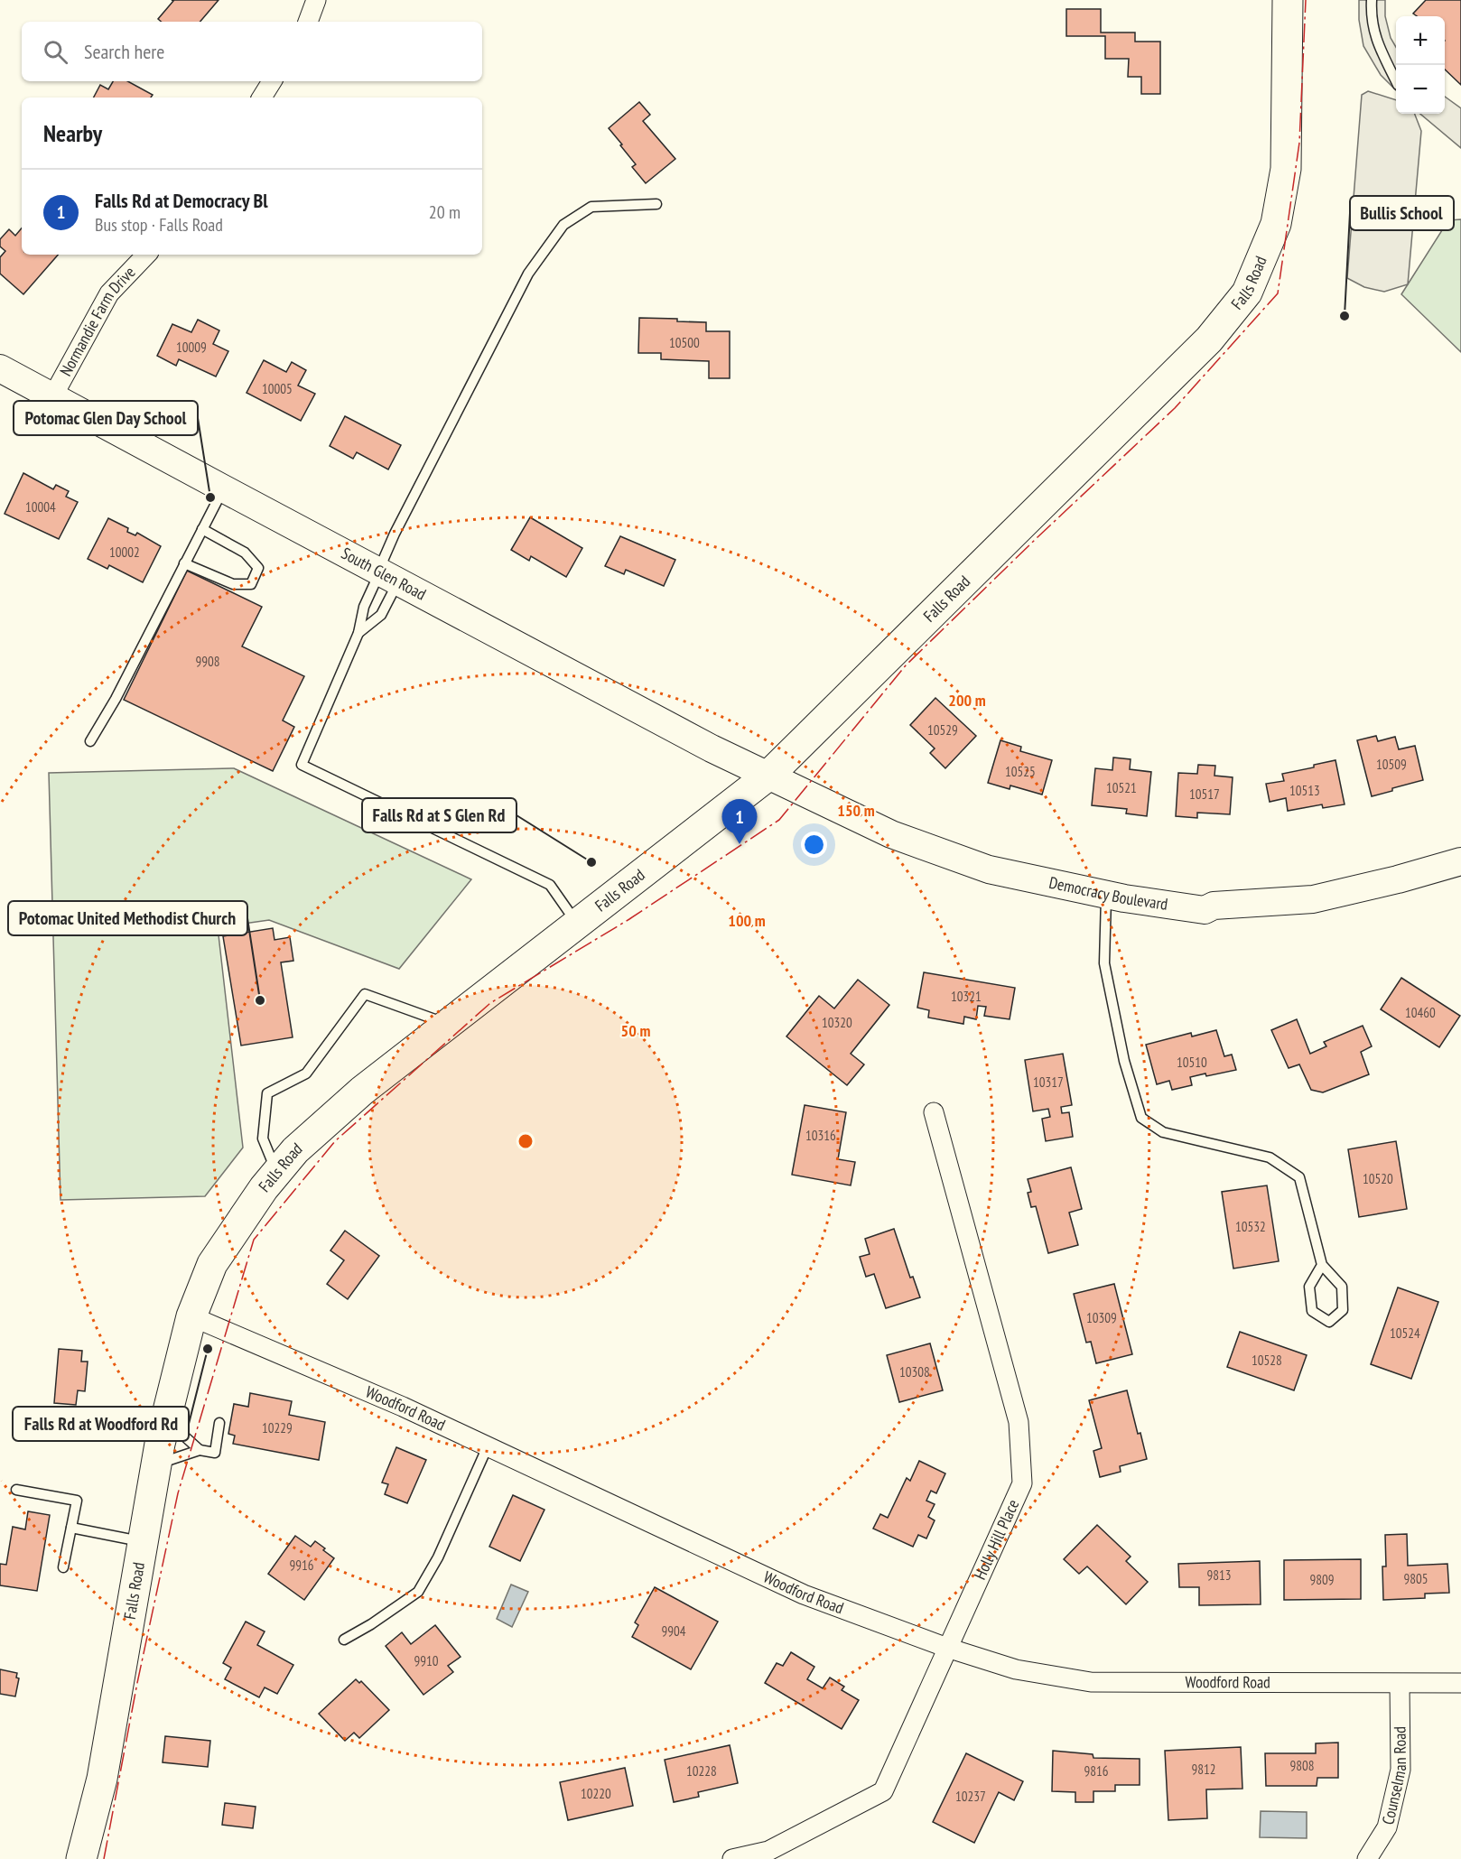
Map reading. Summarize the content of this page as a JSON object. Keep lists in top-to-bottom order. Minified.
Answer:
{"streets":{"main road":["Falls Road","South Glen Road","Democracy Boulevard"],"street":["Normandie Farm Drive","Woodford Road","Holly Hill Place","Counselman Road"]},"crossings":[["Falls Road","South Glen Road"],["Falls Road","Democracy Boulevard"],["Falls Road","Woodford Road"],["Normandie Farm Drive","South Glen Road"],["South Glen Road","Democracy Boulevard"],["Woodford Road","Holly Hill Place"],["Woodford Road","Counselman Road"]],"places":["Bullis School","Potomac Glen Day School","Falls Rd at S Glen Rd","Potomac United Methodist Church","Falls Rd at Woodford Rd"],"house_numbers":["10500","10009","10005","10004","10002","9908","10529","10509","10525","10521","10513","10517","10321","10460","10320","10510","10317","10316","10520","10532","10309","10524","10528","10308","10229","9916","9813","9805","9809","9904","9910","9808","9812","10228","9816","10220","10237"],"page":{"map_buttons":["+","−"],"search":"Search here","heading":"Nearby","list":[{"mark":"1","name":"Falls Rd at Democracy Bl","note":"Bus stop · Falls Road","value":"20 m"}],"pins":"1"},"rings":["200 m","150 m","100 m","50 m"]}
